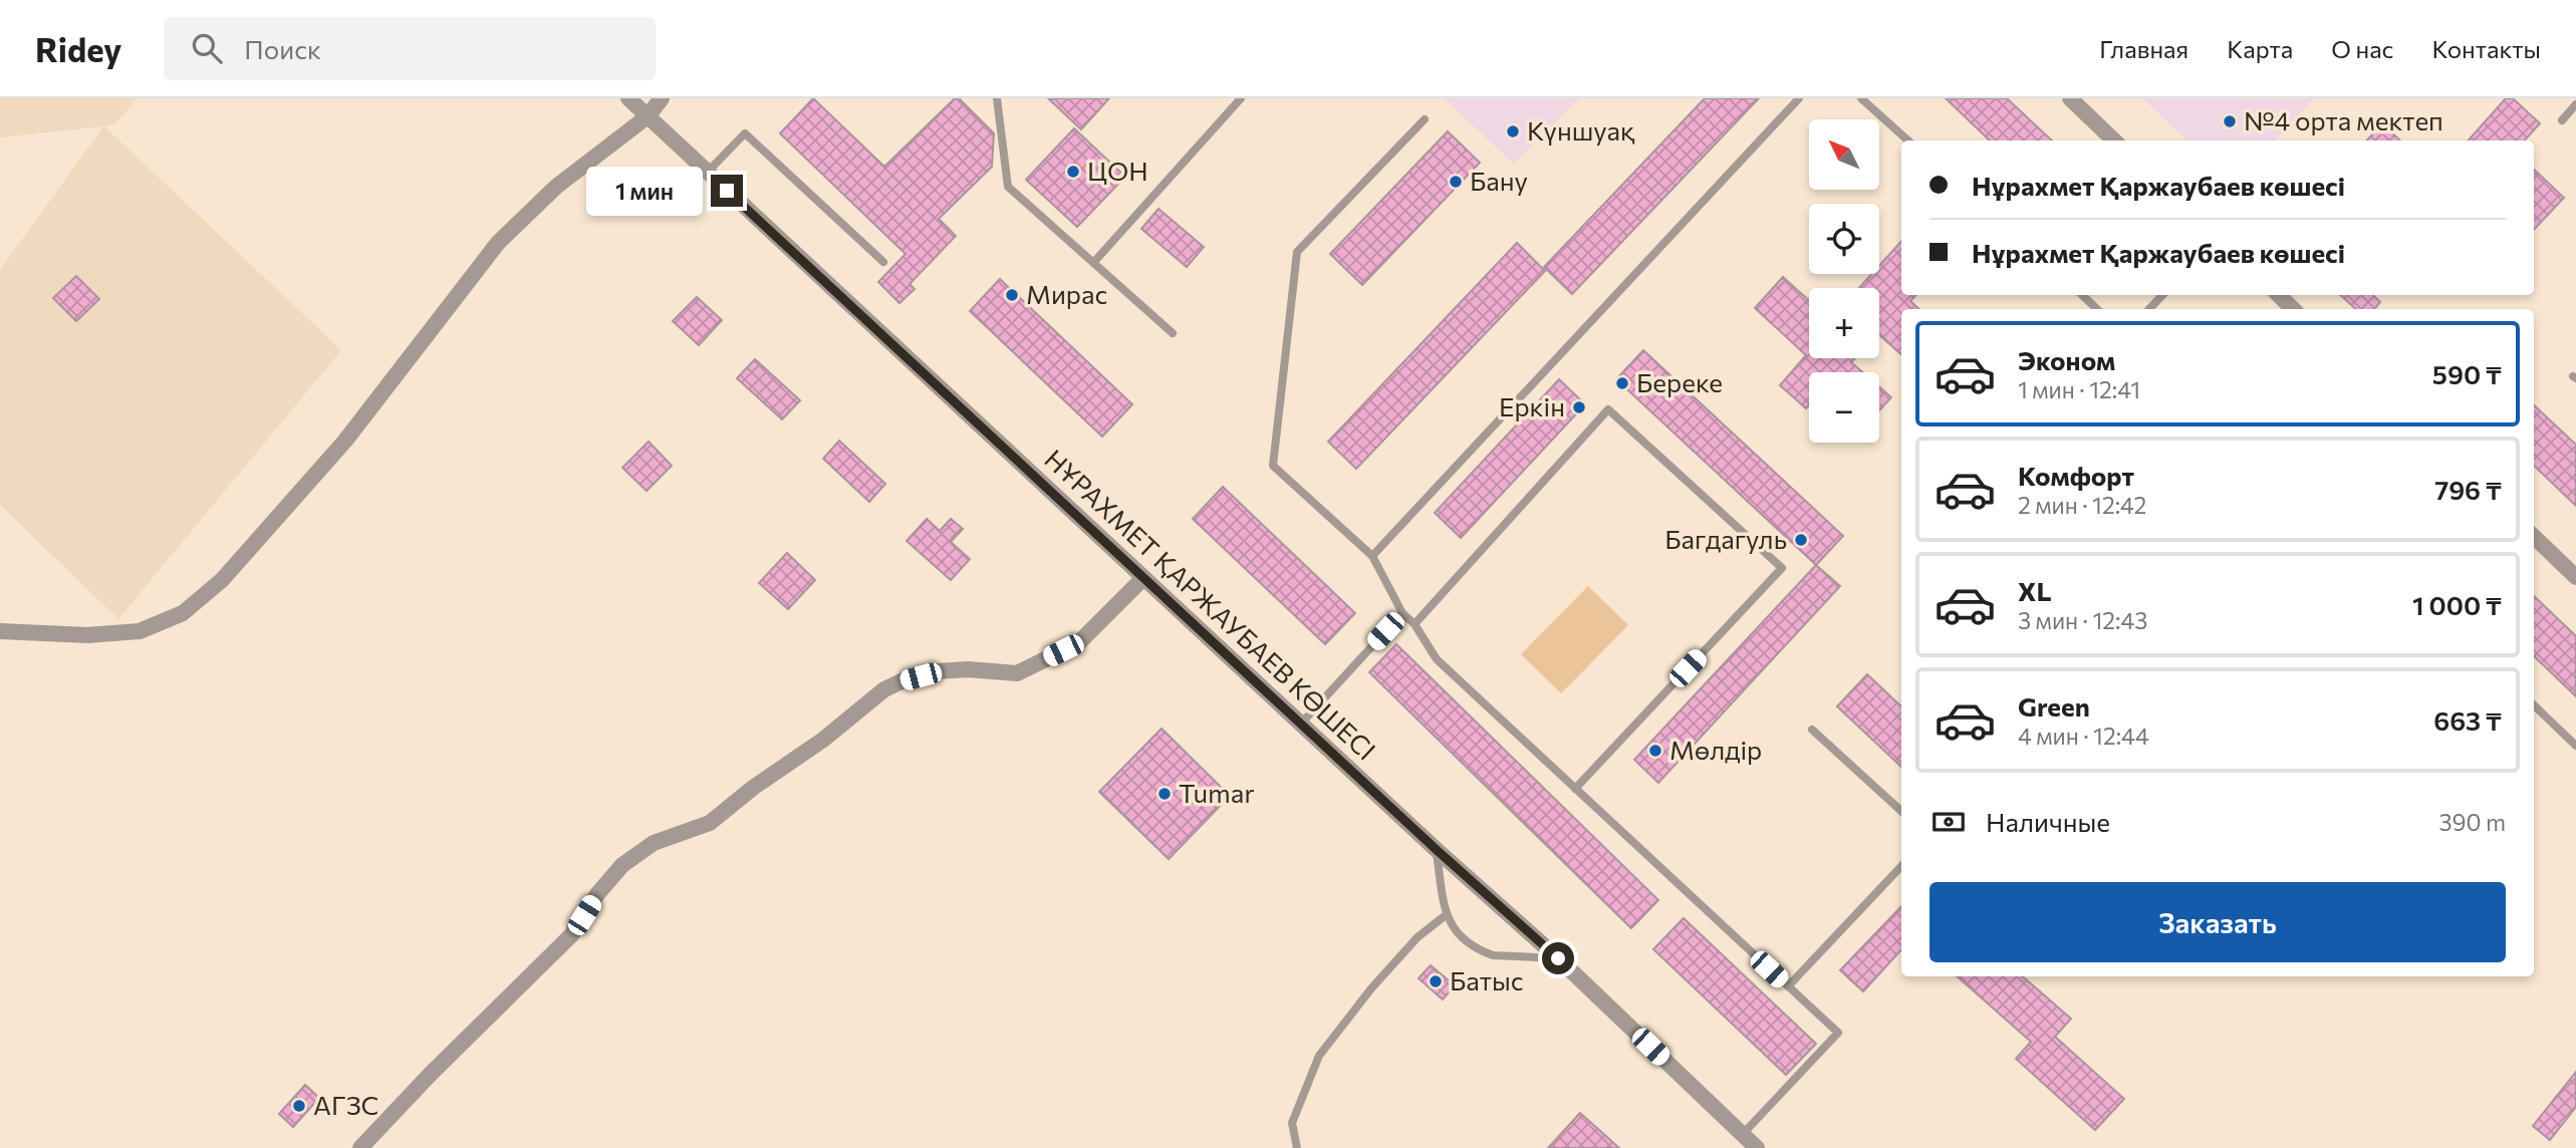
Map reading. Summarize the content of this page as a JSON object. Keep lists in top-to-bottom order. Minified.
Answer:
{"streets":{"street":["НҰРАХМЕТ ҚАРЖАУБАЕВ КӨШЕСІ"]},"places":["№4 орта мектеп","Күншуақ","ЦОН","Бану","Мирас","Береке","Еркін","Багдагуль","Мөлдір","Tumar","Батыс","АГЗС"],"north":"top left","page":{"header":"Ridey","search":"Поиск","nav":["Главная","Карта","О нас","Контакты"],"map_buttons":["+","−"],"banner":["Нұрахмет Қаржаубаев көшесі","Нұрахмет Қаржаубаев көшесі"],"bubble":"1 мин","list":[{"name":"Эконом","note":"1 мин · 12:41","value":"590 ₸"},{"name":"Комфорт","note":"2 мин · 12:42","value":"796 ₸"},{"name":"XL","note":"3 мин · 12:43","value":"1 000 ₸"},{"name":"Green","note":"4 мин · 12:44","value":"663 ₸"}],"pay":["Наличные","390 m"],"buttons":"Заказать"}}
